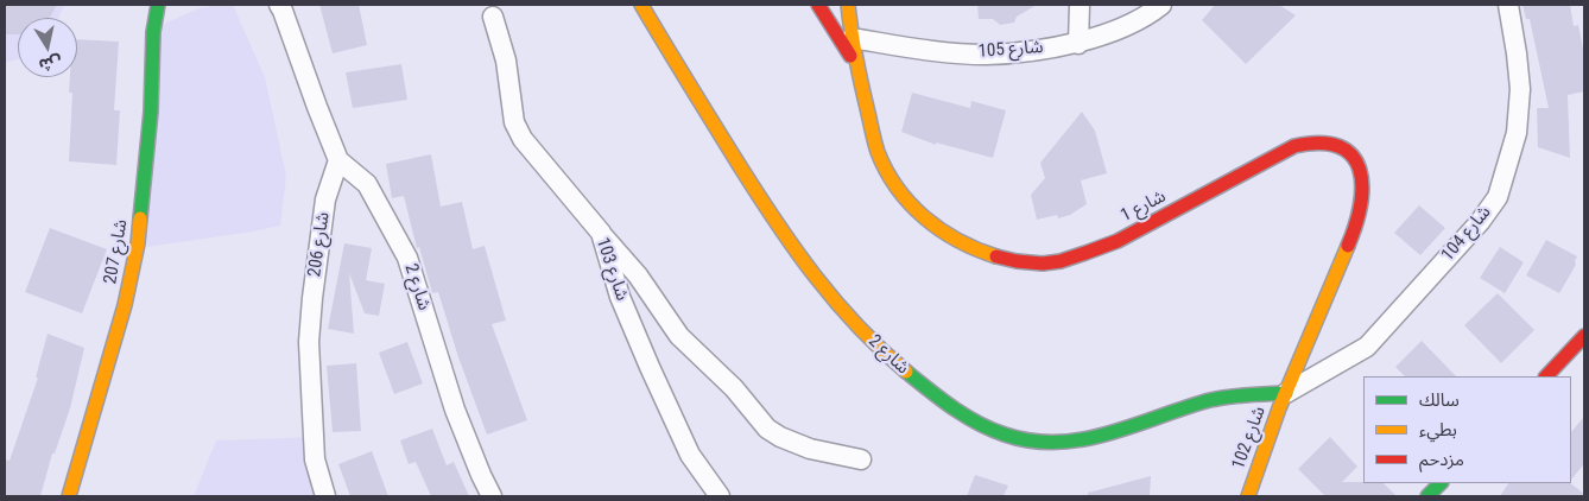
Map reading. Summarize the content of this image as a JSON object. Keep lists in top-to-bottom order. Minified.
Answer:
{"streets":{"street":["شارع 105","شارع 1","شارع 104","شارع 206","شارع 207","شارع 103","شارع 2","شارع 102"]},"crossings":[["شارع 105","شارع 1"],["شارع 1","شارع 104"],["شارع 1","شارع 2"],["شارع 1","شارع 102"],["شارع 104","شارع 2"],["شارع 104","شارع 102"],["شارع 206","شارع 2"],["شارع 2","شارع 102"]],"legend":["سالك","بطيء","مزدحم"],"north":"bottom"}
